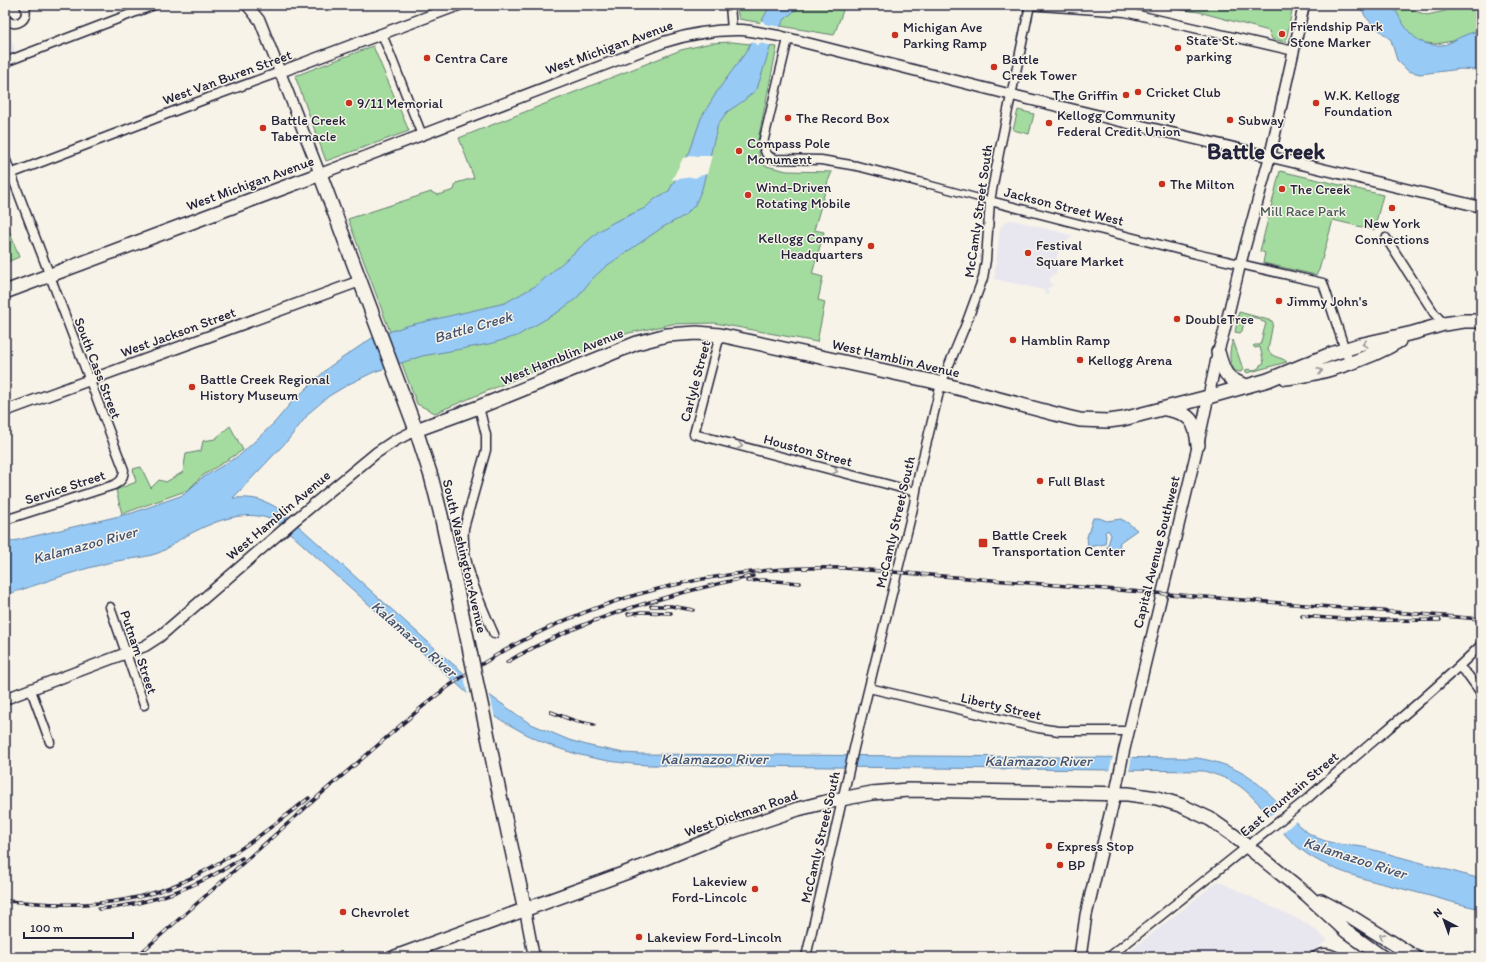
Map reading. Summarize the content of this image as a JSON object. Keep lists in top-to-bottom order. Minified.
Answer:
{"streets":{"main road":["West Michigan Avenue","West Hamblin Avenue","Capital Avenue Southwest","South Washington Avenue","West Dickman Road"],"street":["West Van Buren Street","Jackson Street West","McCamly Street South","West Jackson Street","South Cass Street","Carlyle Street","Houston Street","Service Street","Putnam Street","Liberty Street","East Fountain Street"]},"crossings":[["West Michigan Avenue","Jackson Street West"],["West Michigan Avenue","McCamly Street South"],["West Michigan Avenue","South Cass Street"],["West Michigan Avenue","Capital Avenue Southwest"],["West Michigan Avenue","South Washington Avenue"],["West Van Buren Street","South Cass Street"],["Jackson Street West","McCamly Street South"],["Jackson Street West","Capital Avenue Southwest"],["McCamly Street South","West Hamblin Avenue"],["McCamly Street South","Houston Street"],["McCamly Street South","Liberty Street"],["McCamly Street South","West Dickman Road"],["West Jackson Street","South Cass Street"],["West Jackson Street","South Washington Avenue"],["West Hamblin Avenue","Carlyle Street"],["West Hamblin Avenue","Capital Avenue Southwest"],["West Hamblin Avenue","South Washington Avenue"],["West Hamblin Avenue","Putnam Street"],["South Cass Street","Service Street"],["Carlyle Street","Houston Street"],["Capital Avenue Southwest","Liberty Street"],["Capital Avenue Southwest","West Dickman Road"],["South Washington Avenue","West Dickman Road"],["East Fountain Street","West Dickman Road"]],"one_way":["Houston Street"],"districts":["Battle Creek"],"water":["Battle Creek","Kalamazoo River"],"parks":["Mill Race Park"],"places":{"other":["Friendship Park Stone Marker","Michigan Ave Parking Ramp","State St. parking","Centra Care","Battle Creek Tower","Cricket Club","The Griffin","9/11 Memorial","W.K. Kellogg Foundation","The Record Box","Subway","Kellogg Community Federal Credit Union","Battle Creek Tabernacle","Compass Pole Monument","The Milton","The Creek","Wind-Driven Rotating Mobile","New York Connections","Kellogg Company Headquarters","Festival Square Market","Jimmy John's","DoubleTree","Hamblin Ramp","Kellogg Arena","Battle Creek Regional History Museum","Full Blast","Express Stop","BP","Lakeview Ford-Lincolc","Chevrolet","Lakeview Ford-Lincoln"],"transit":["Battle Creek Transportation Center"]},"scale_bar":"100 m","north":"top left"}
